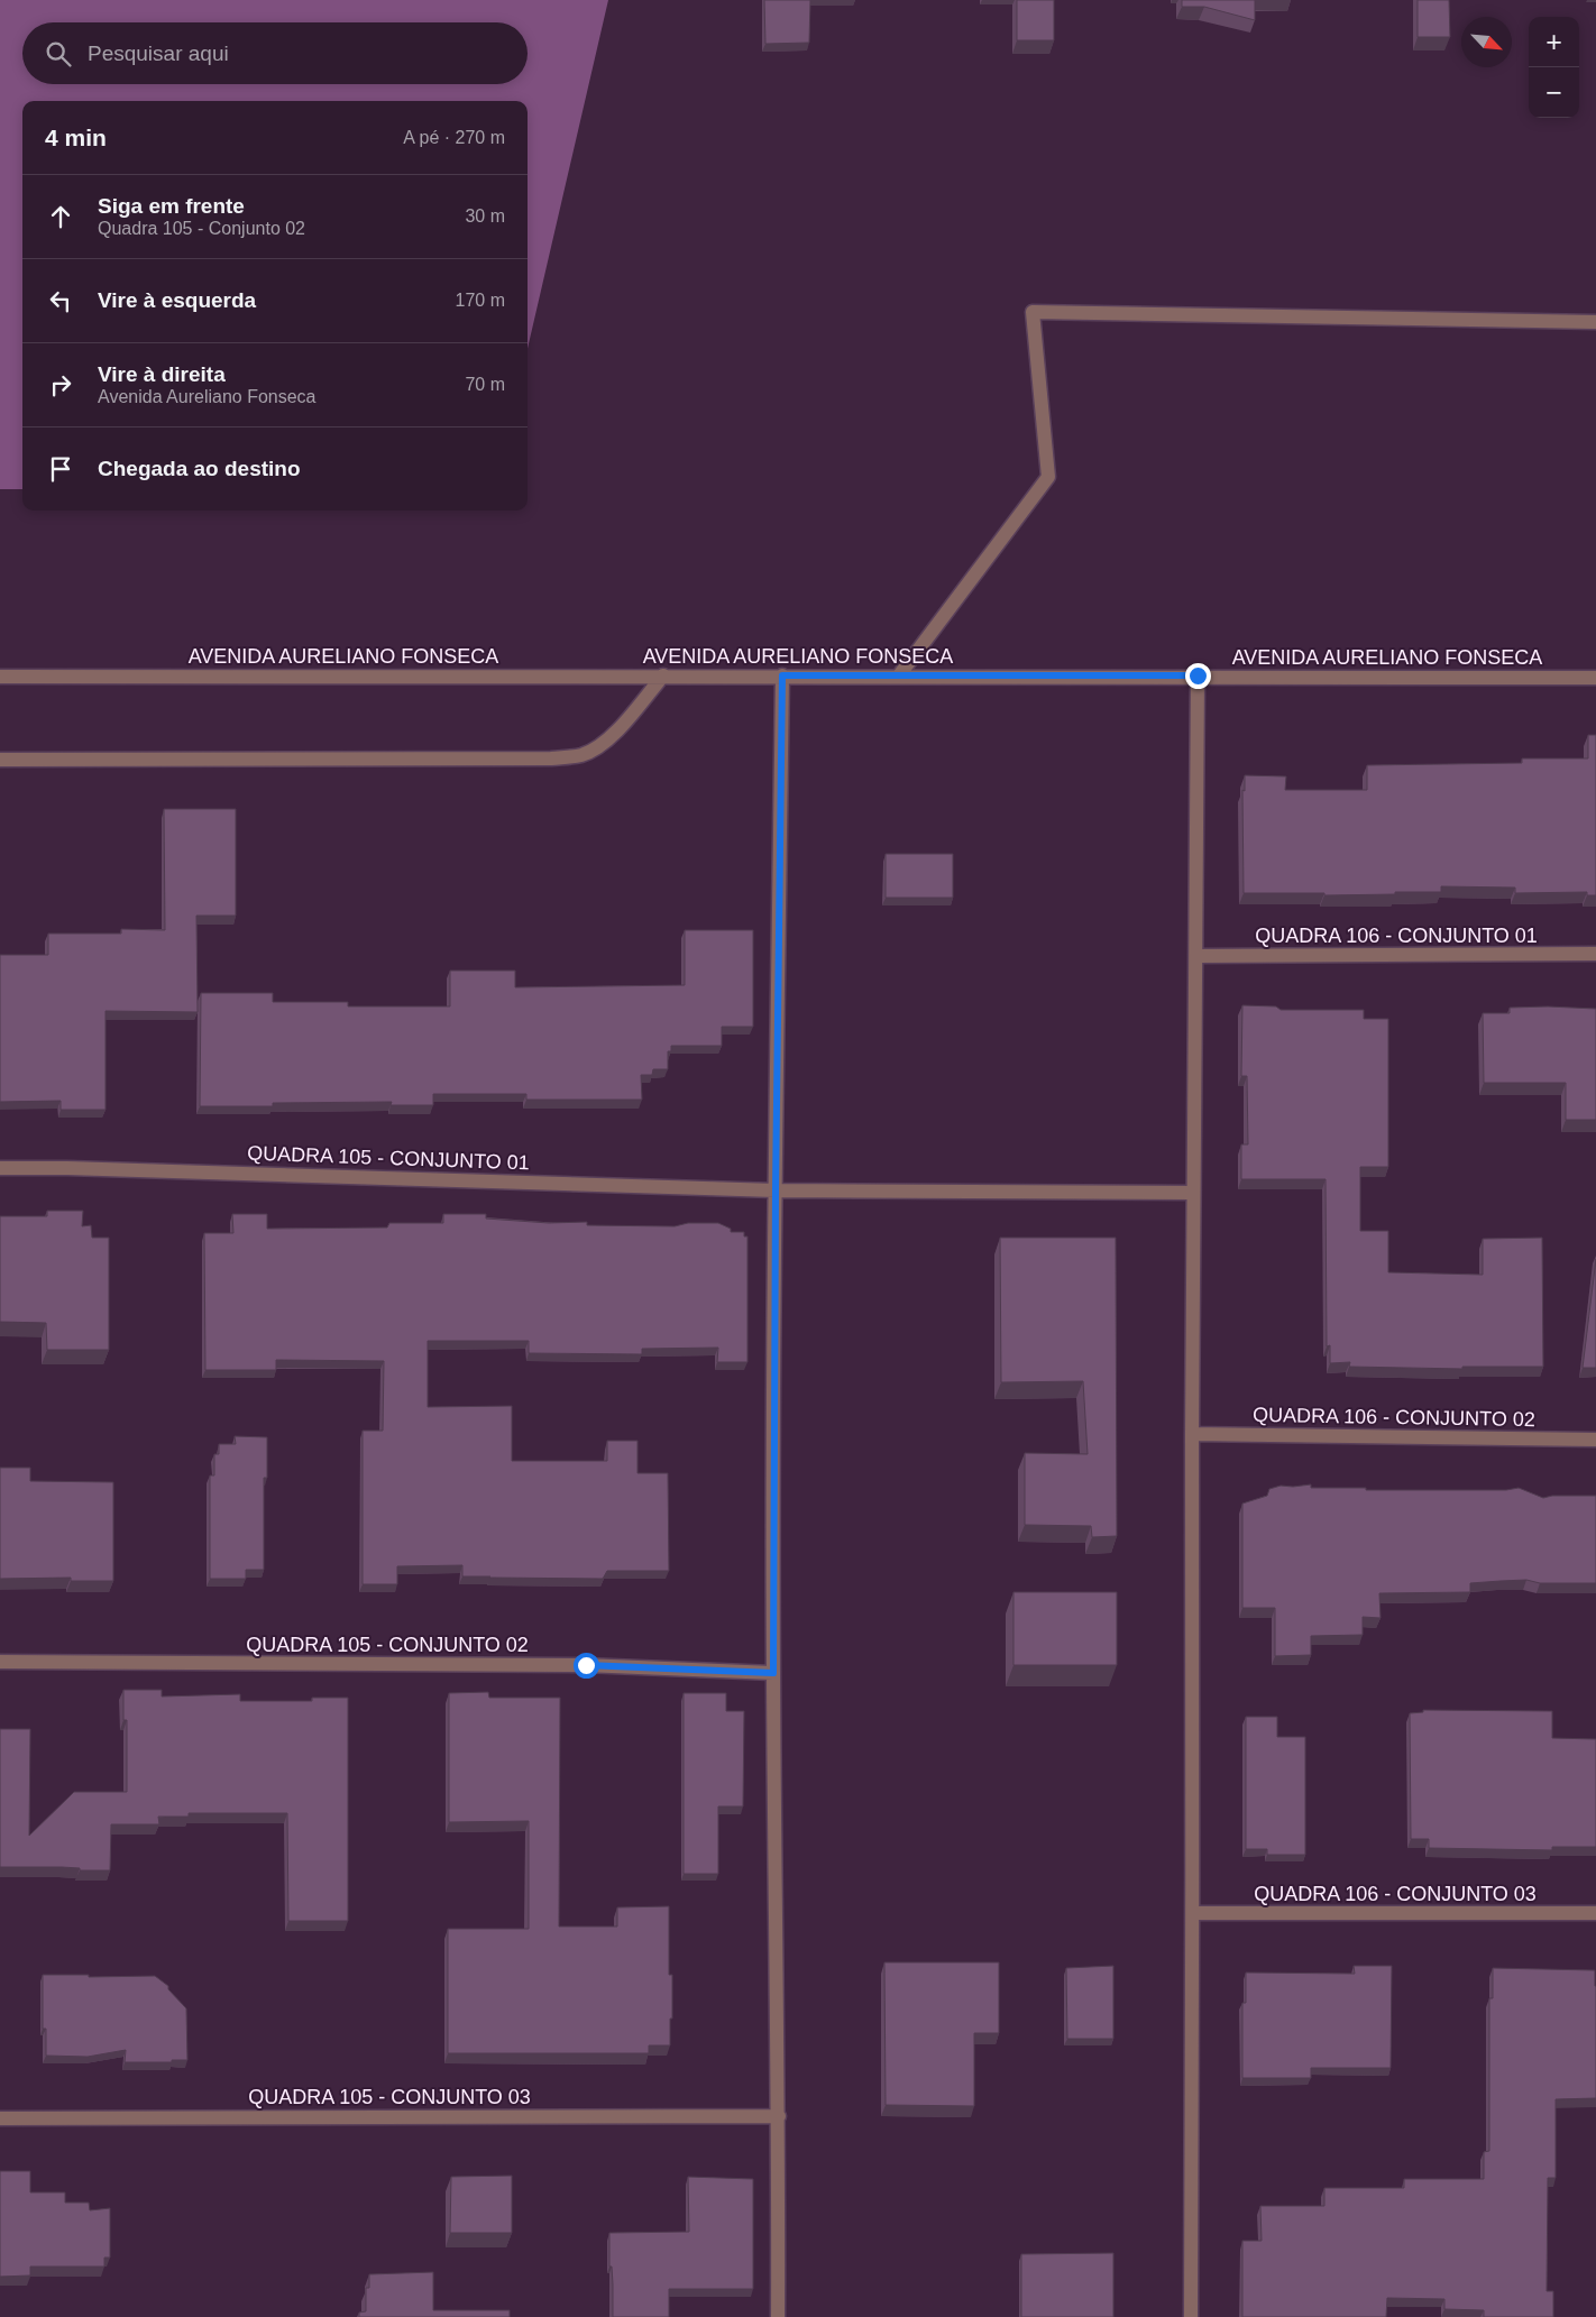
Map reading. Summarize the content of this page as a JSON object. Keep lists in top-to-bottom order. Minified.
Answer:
{"streets":{"street":["AVENIDA AURELIANO FONSECA","QUADRA 106 - CONJUNTO 01","QUADRA 105 - CONJUNTO 01","QUADRA 106 - CONJUNTO 02","QUADRA 105 - CONJUNTO 02","QUADRA 106 - CONJUNTO 03","QUADRA 105 - CONJUNTO 03"]},"north":"bottom right","page":{"map_buttons":["+","−"],"search":"Pesquisar aqui","heading":["4 min","A pé · 270 m"],"list":[["Siga em frente","Quadra 105 - Conjunto 02","30 m"],["Vire à esquerda","170 m"],["Vire à direita","Avenida Aureliano Fonseca","70 m"],"Chegada ao destino"]}}
